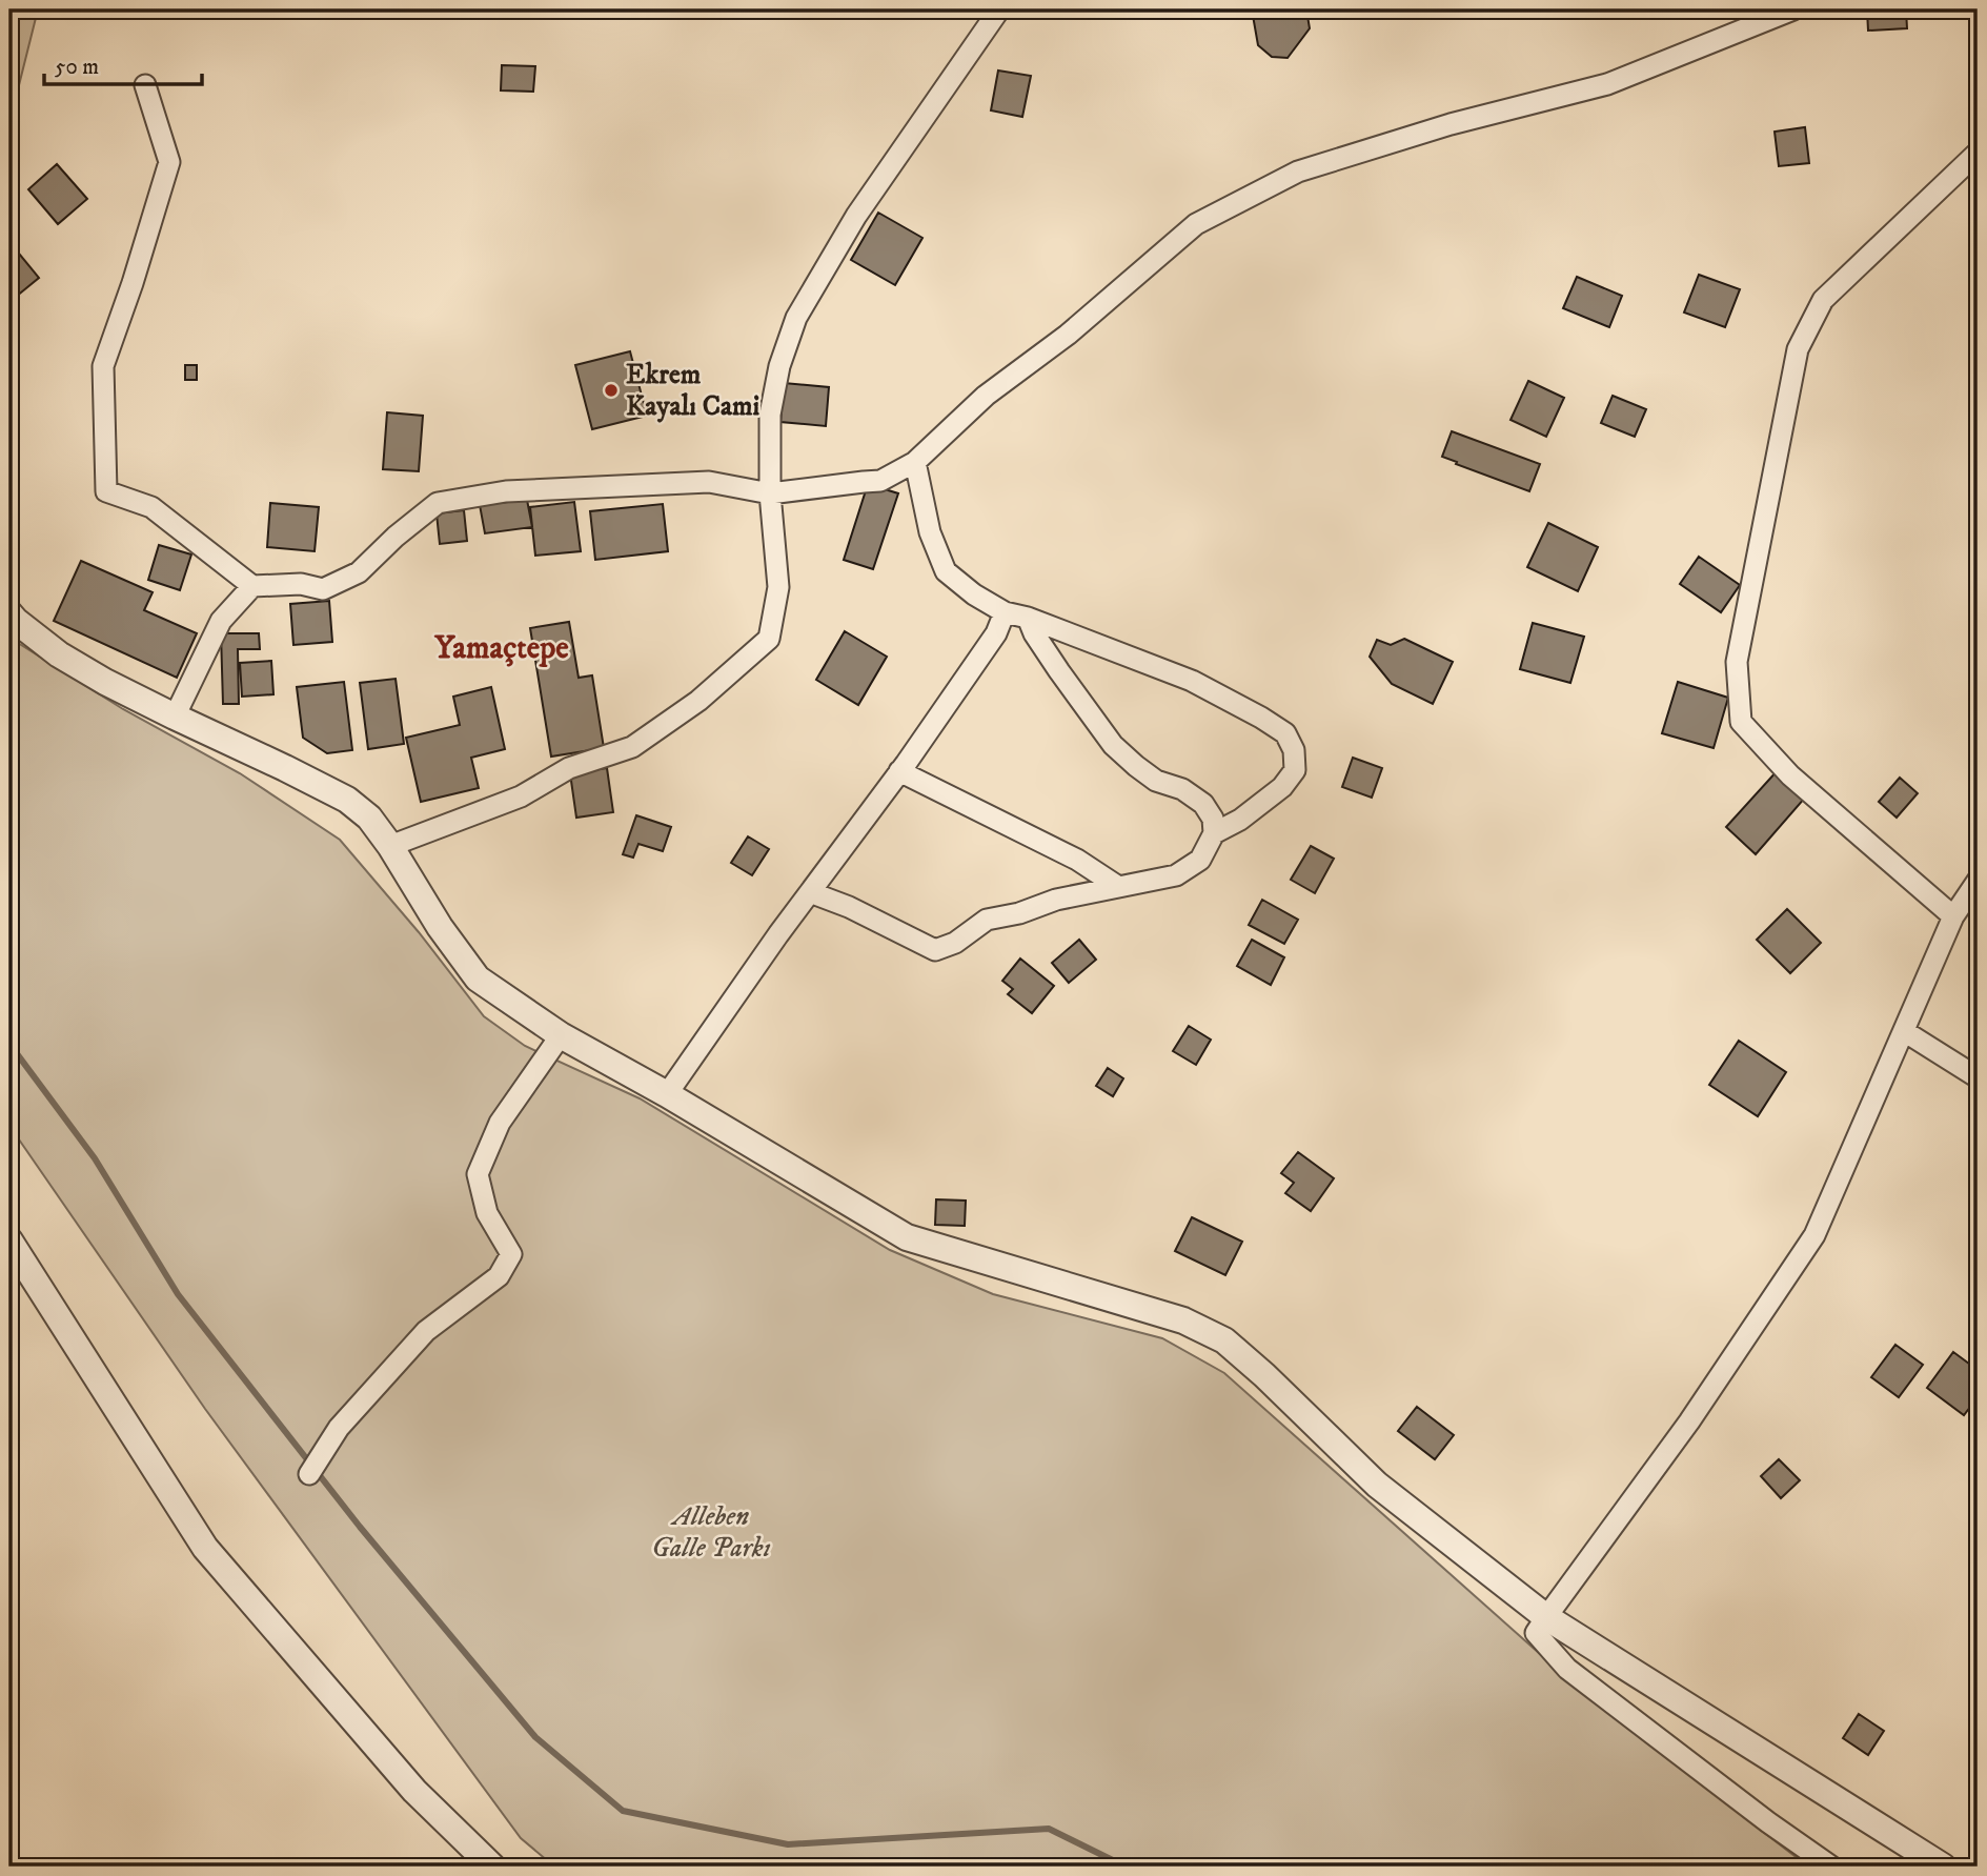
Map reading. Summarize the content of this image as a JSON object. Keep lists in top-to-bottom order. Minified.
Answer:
{"districts":["Yamaçtepe"],"parks":["Alleben Galle Parkı"],"places":["Ekrem Kayalı Cami"],"scale_bar":"50 m"}
